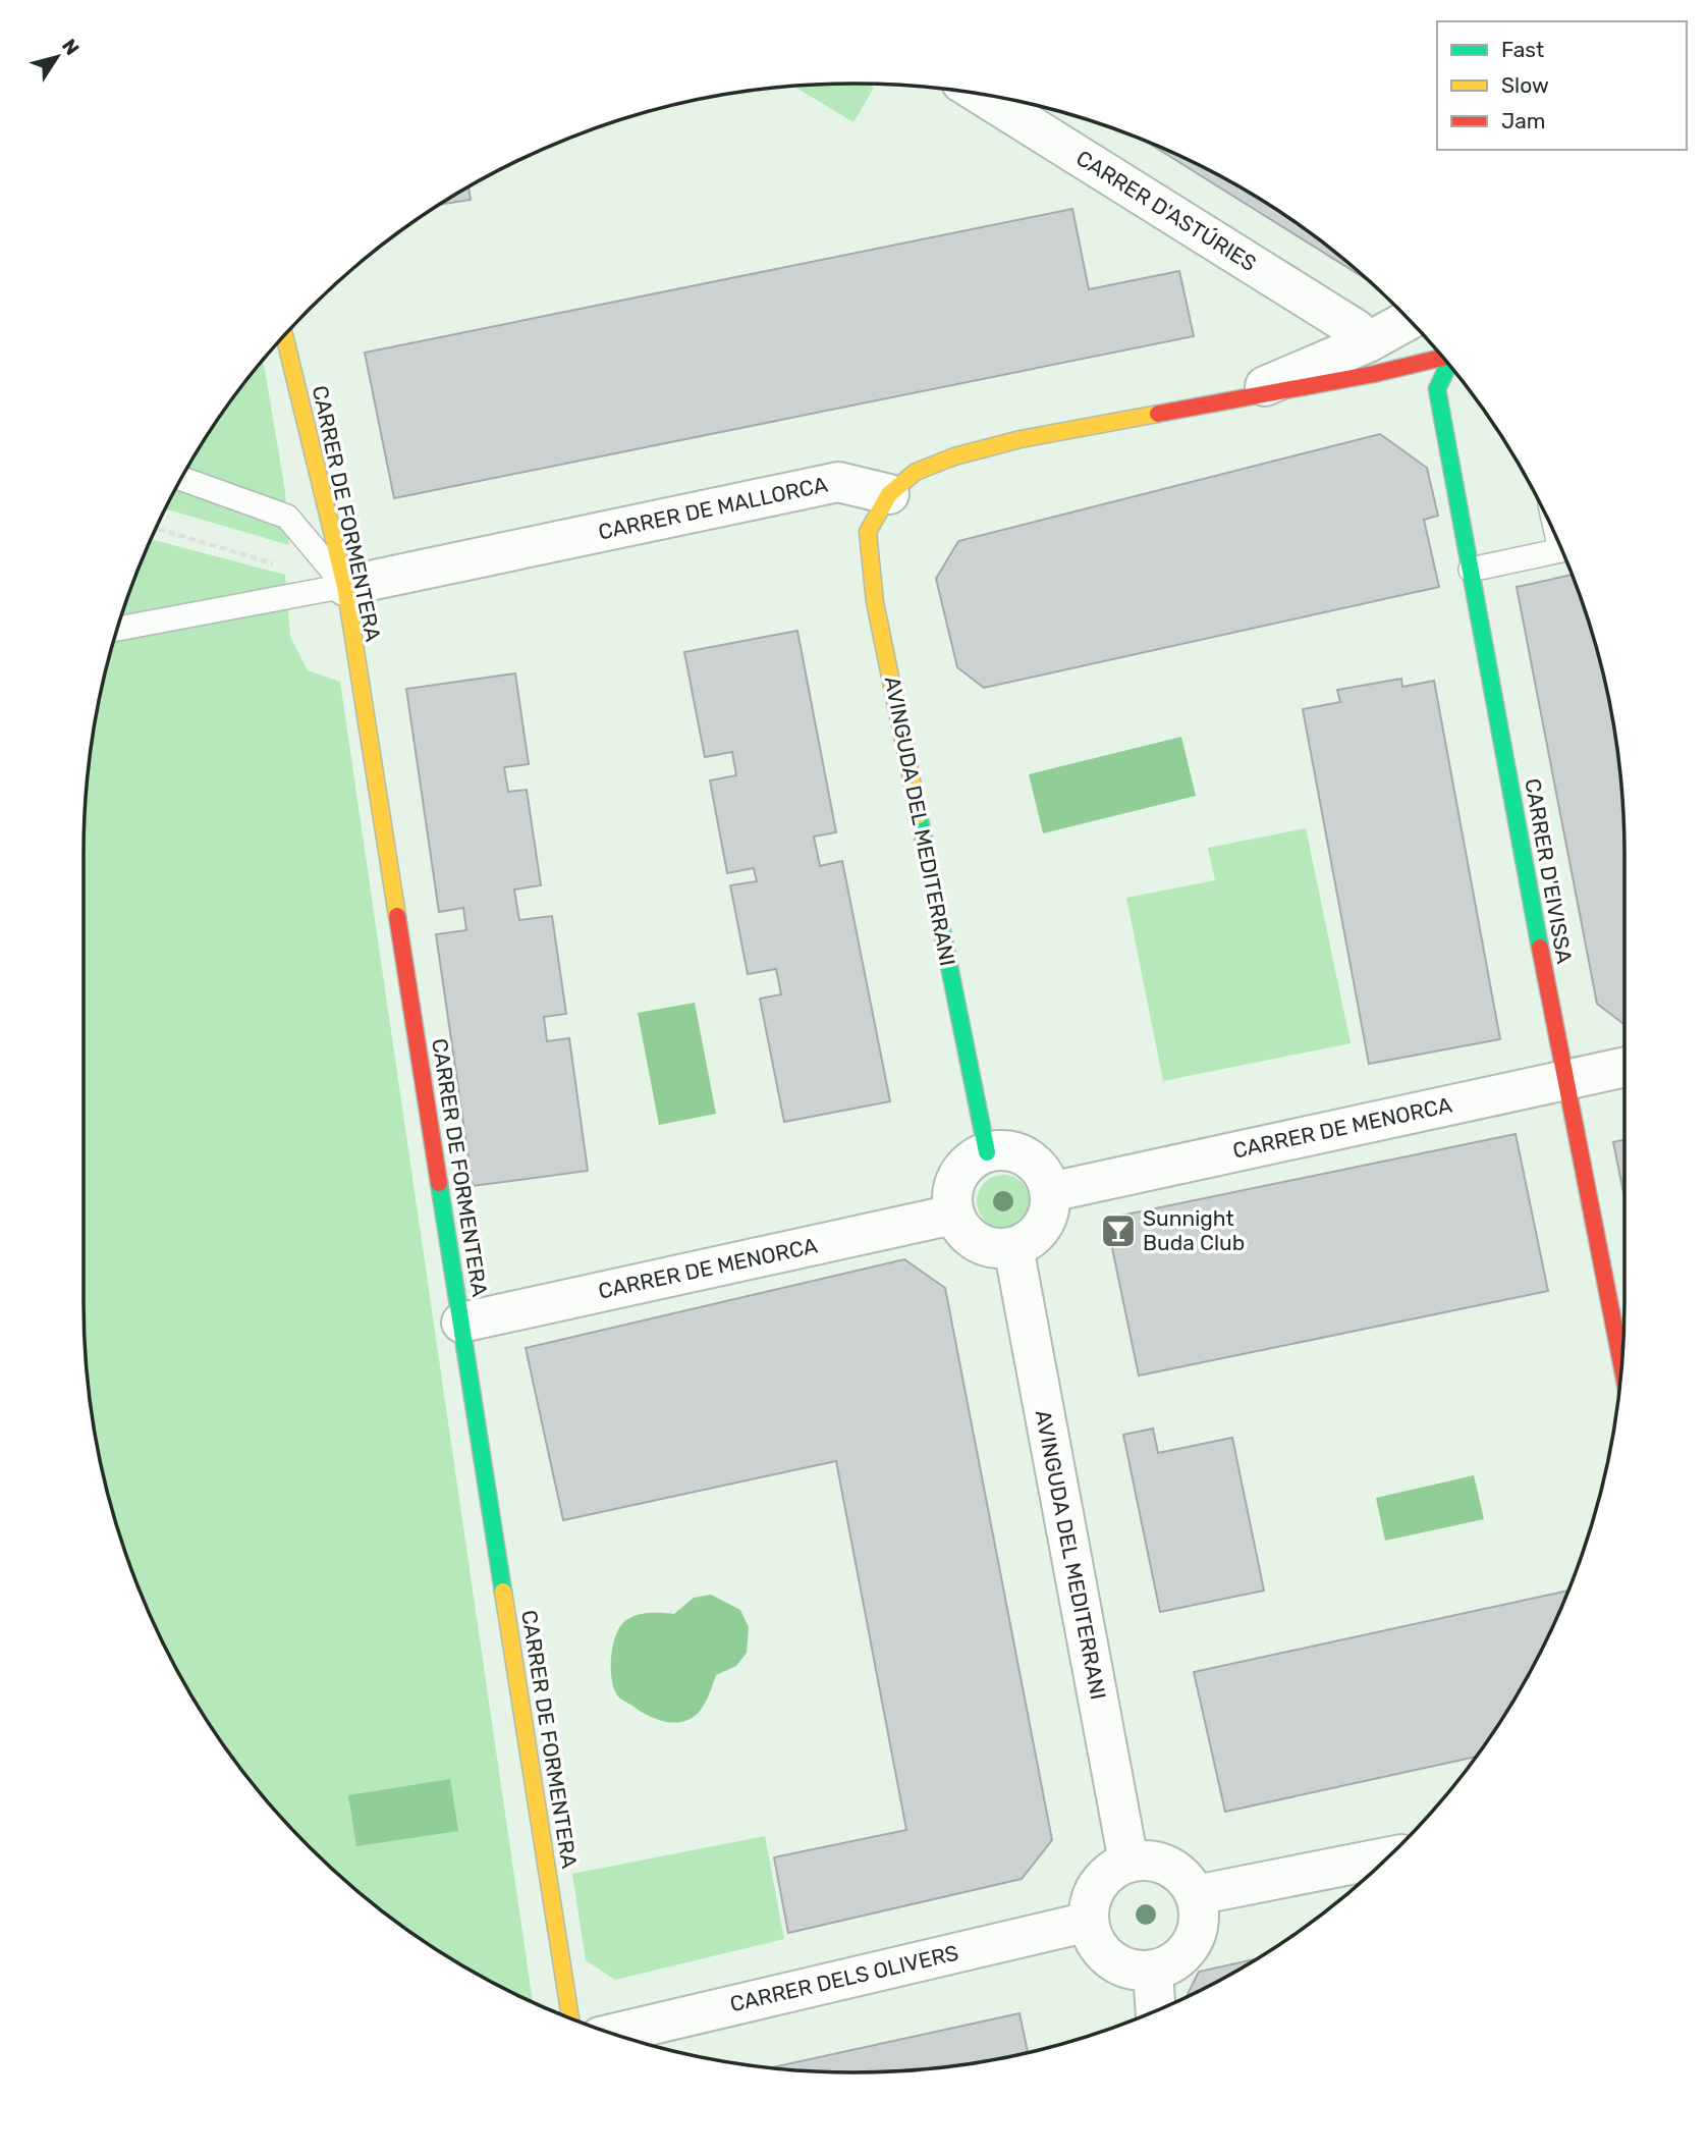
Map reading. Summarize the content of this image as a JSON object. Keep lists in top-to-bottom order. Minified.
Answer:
{"streets":{"street":["CARRER D'ASTÚRIES","CARRER DE MALLORCA","CARRER DE FORMENTERA","AVINGUDA DEL MEDITERRANI","CARRER D'EIVISSA","CARRER DE MENORCA","CARRER DELS OLIVERS"]},"crossings":[["CARRER DE MALLORCA","CARRER DE FORMENTERA"],["CARRER DE MALLORCA","AVINGUDA DEL MEDITERRANI"],["CARRER DE FORMENTERA","CARRER DE MENORCA"],["AVINGUDA DEL MEDITERRANI","CARRER DE MENORCA"],["AVINGUDA DEL MEDITERRANI","CARRER DELS OLIVERS"],["CARRER D'EIVISSA","CARRER DE MENORCA"]],"places":{"bar":["Sunnight Buda Club"]},"legend":["Fast","Slow","Jam"],"north":"top right"}
